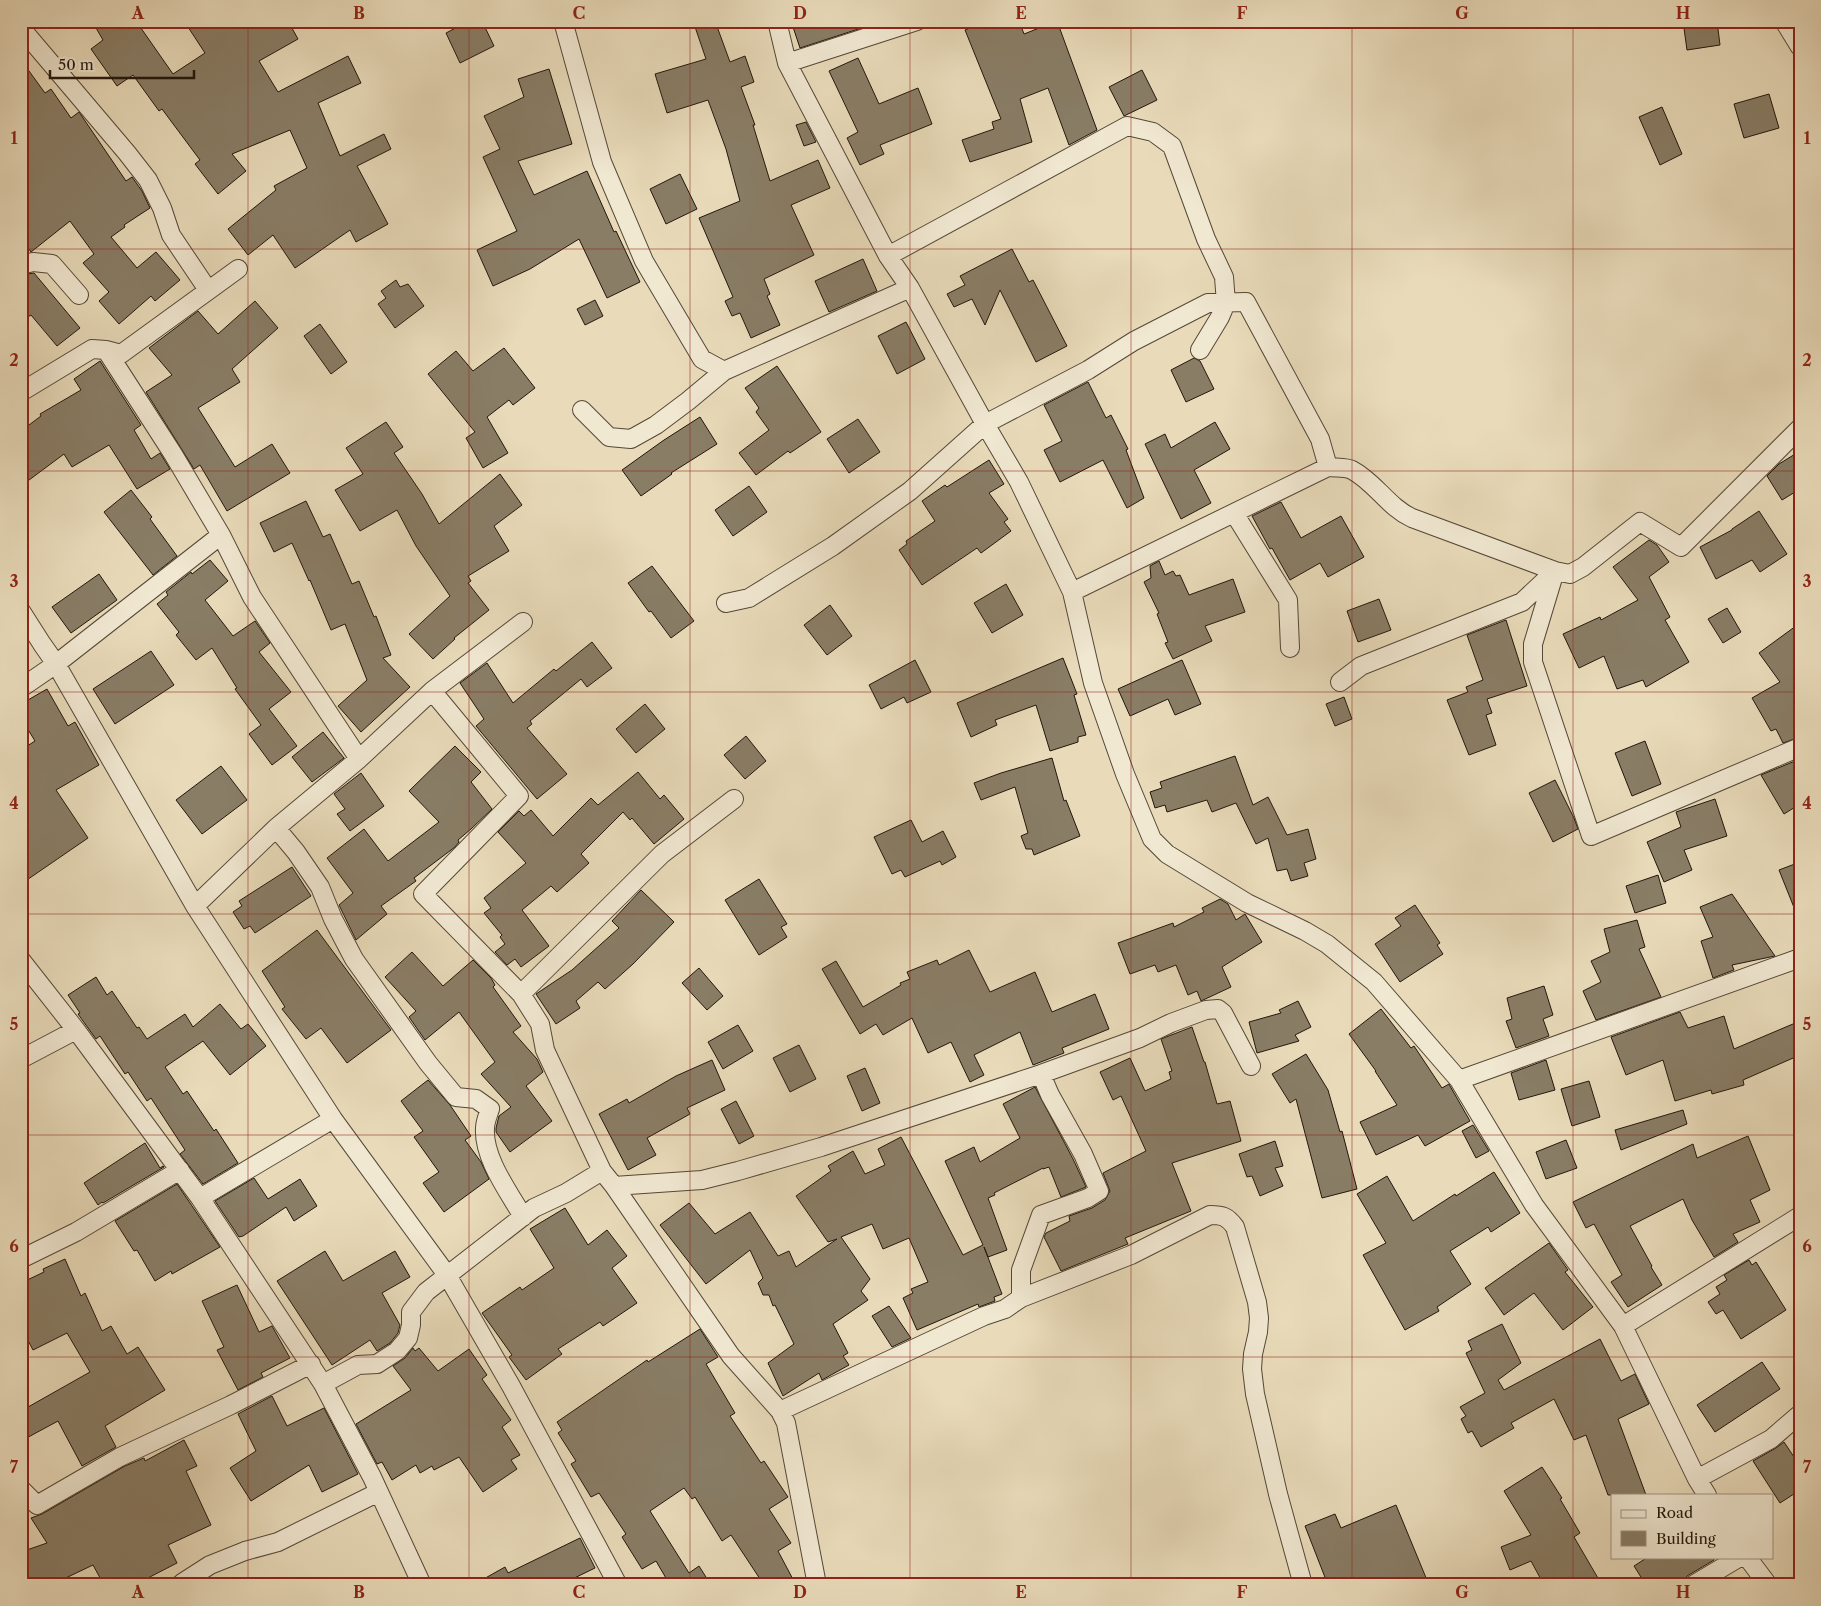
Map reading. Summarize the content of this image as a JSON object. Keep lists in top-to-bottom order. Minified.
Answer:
{"legend":["Road","Building"],"scale_bar":"50 m","grid":{"columns":["A","B","C","D","E","F","G","H"],"rows":["1","2","3","4","5","6","7"]}}
